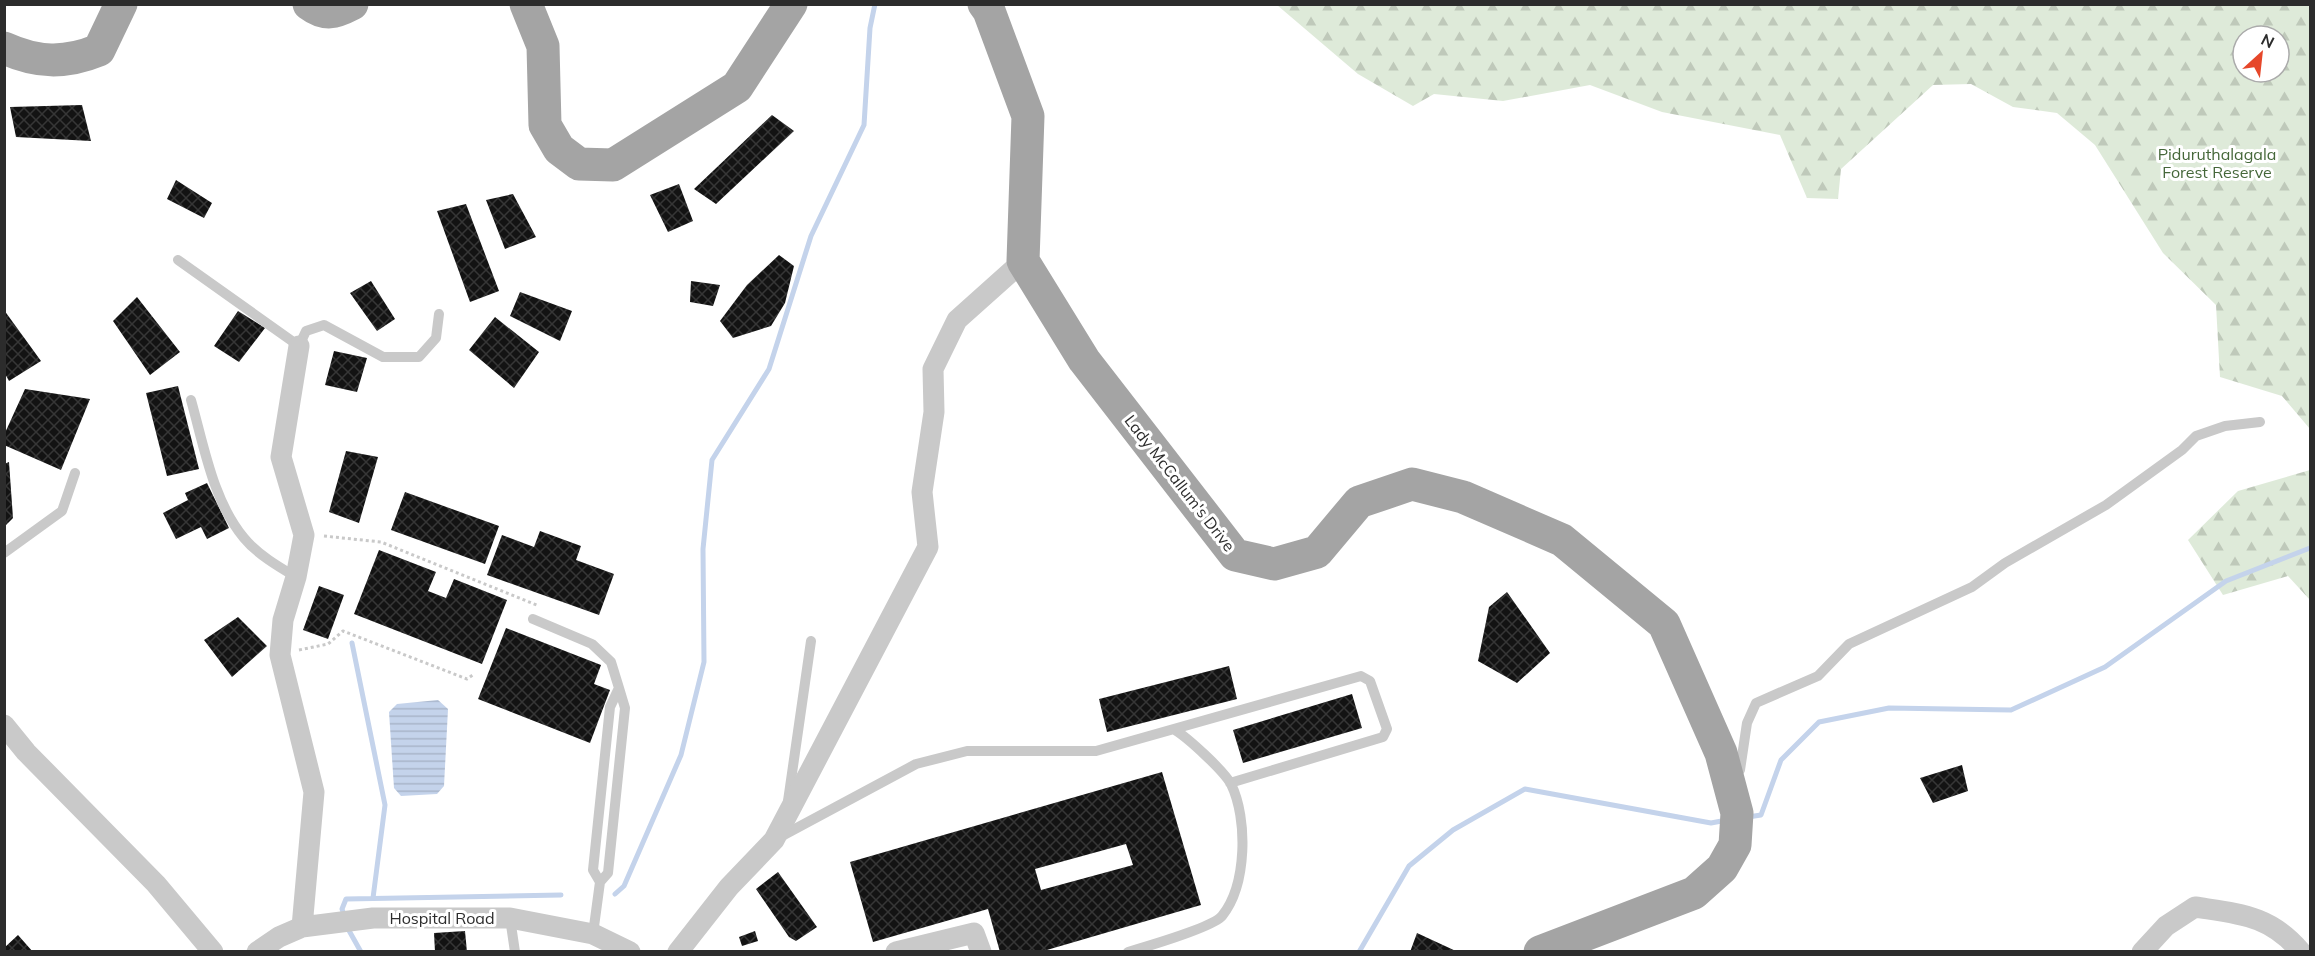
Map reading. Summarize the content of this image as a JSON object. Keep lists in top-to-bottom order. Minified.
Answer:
{"streets":{"main road":["Lady McCallum's Drive"],"street":["Hospital Road"]},"parks":["Piduruthalagala Forest Reserve"],"north":"top right"}
